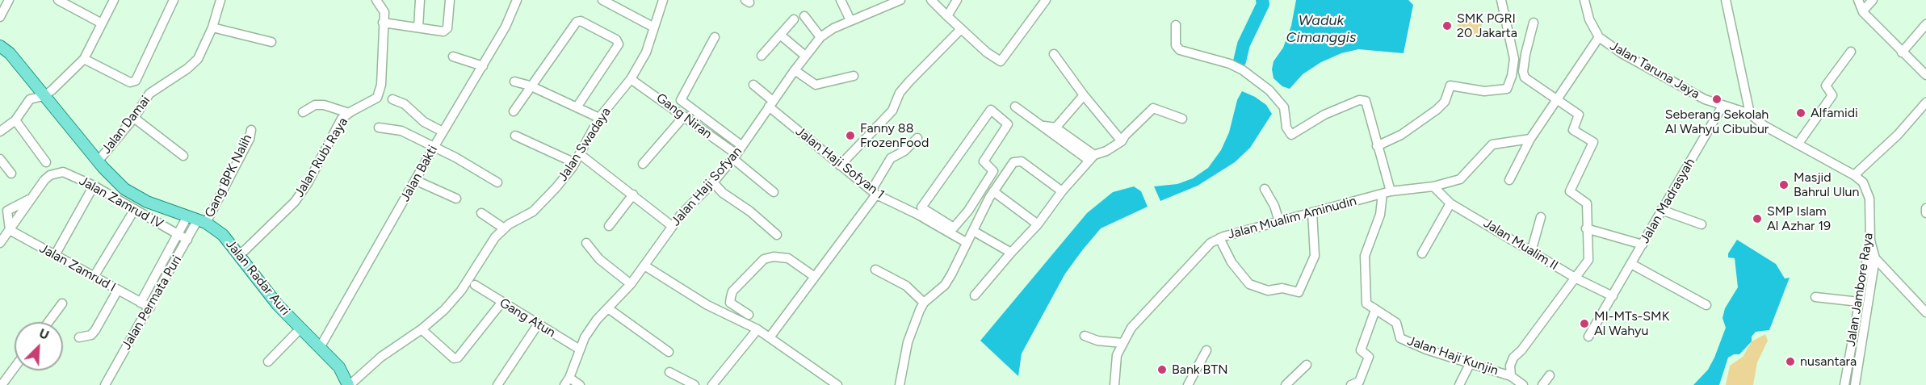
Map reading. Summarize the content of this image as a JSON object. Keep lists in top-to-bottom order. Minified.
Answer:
{"streets":{"main road":["Jalan Radar Auri"],"street":["Jalan Taruna Jaya","Gang Niran","Jalan Damai","Jalan Swadaya","Jalan Rubi Raya","Jalan Haji Sofyan 1","Jalan Bakti","Gang BPK Nalih","Jalan Haji Sofyan","Jalan Madrasyah","Jalan Zamrud IV","Jalan Mualim Aminudin","Jalan Mualim II","Jalan Zamrud I","Jalan Jambore Raya","Jalan Permata Puri","Gang Atun","Jalan Haji Kunjin"]},"crossings":[["Jalan Taruna Jaya","Jalan Madrasyah"],["Jalan Taruna Jaya","Jalan Jambore Raya"],["Gang Niran","Jalan Swadaya"],["Gang Niran","Jalan Haji Sofyan"],["Jalan Damai","Jalan Radar Auri"],["Jalan Swadaya","Jalan Radar Auri"],["Jalan Rubi Raya","Jalan Radar Auri"],["Jalan Haji Sofyan 1","Jalan Haji Sofyan"],["Jalan Bakti","Jalan Radar Auri"],["Gang BPK Nalih","Jalan Radar Auri"],["Gang BPK Nalih","Jalan Permata Puri"],["Jalan Haji Sofyan","Gang Atun"],["Jalan Madrasyah","Jalan Mualim II"],["Jalan Zamrud IV","Jalan Zamrud I"],["Jalan Zamrud IV","Jalan Permata Puri"],["Jalan Mualim Aminudin","Jalan Mualim II"],["Jalan Zamrud I","Jalan Permata Puri"],["Jalan Radar Auri","Jalan Permata Puri"]],"water":["Waduk Cimanggis"],"places":["SMK PGRI 20 Jakarta","Seberang Sekolah Al Wahyu Cibubur","Alfamidi","Fanny 88 FrozenFood","Masjid Bahrul Ulun","SMP Islam Al Azhar 19","MI-MTs-SMK Al Wahyu","nusantara","Bank BTN"],"north":"top right"}
